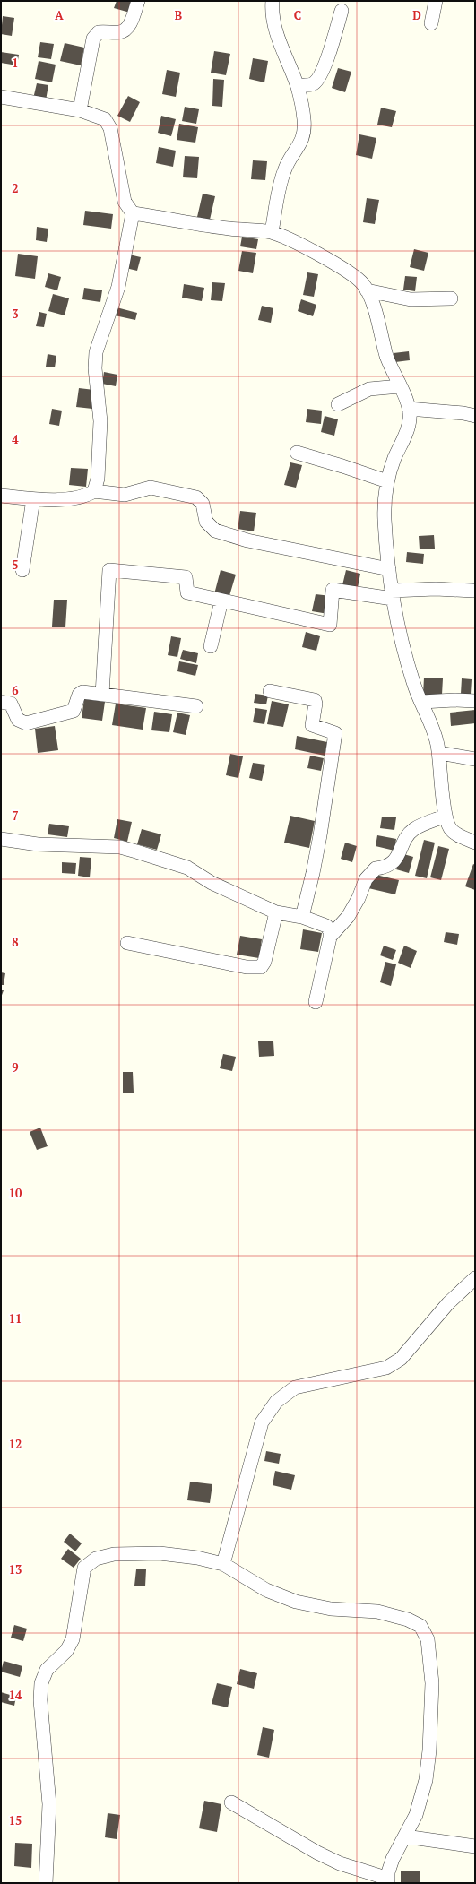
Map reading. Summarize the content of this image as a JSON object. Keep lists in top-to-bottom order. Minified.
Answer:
{"grid":{"columns":["A","B","C","D"],"rows":["1","2","3","4","5","6","7","8","9","10","11","12","13","14","15"]}}
